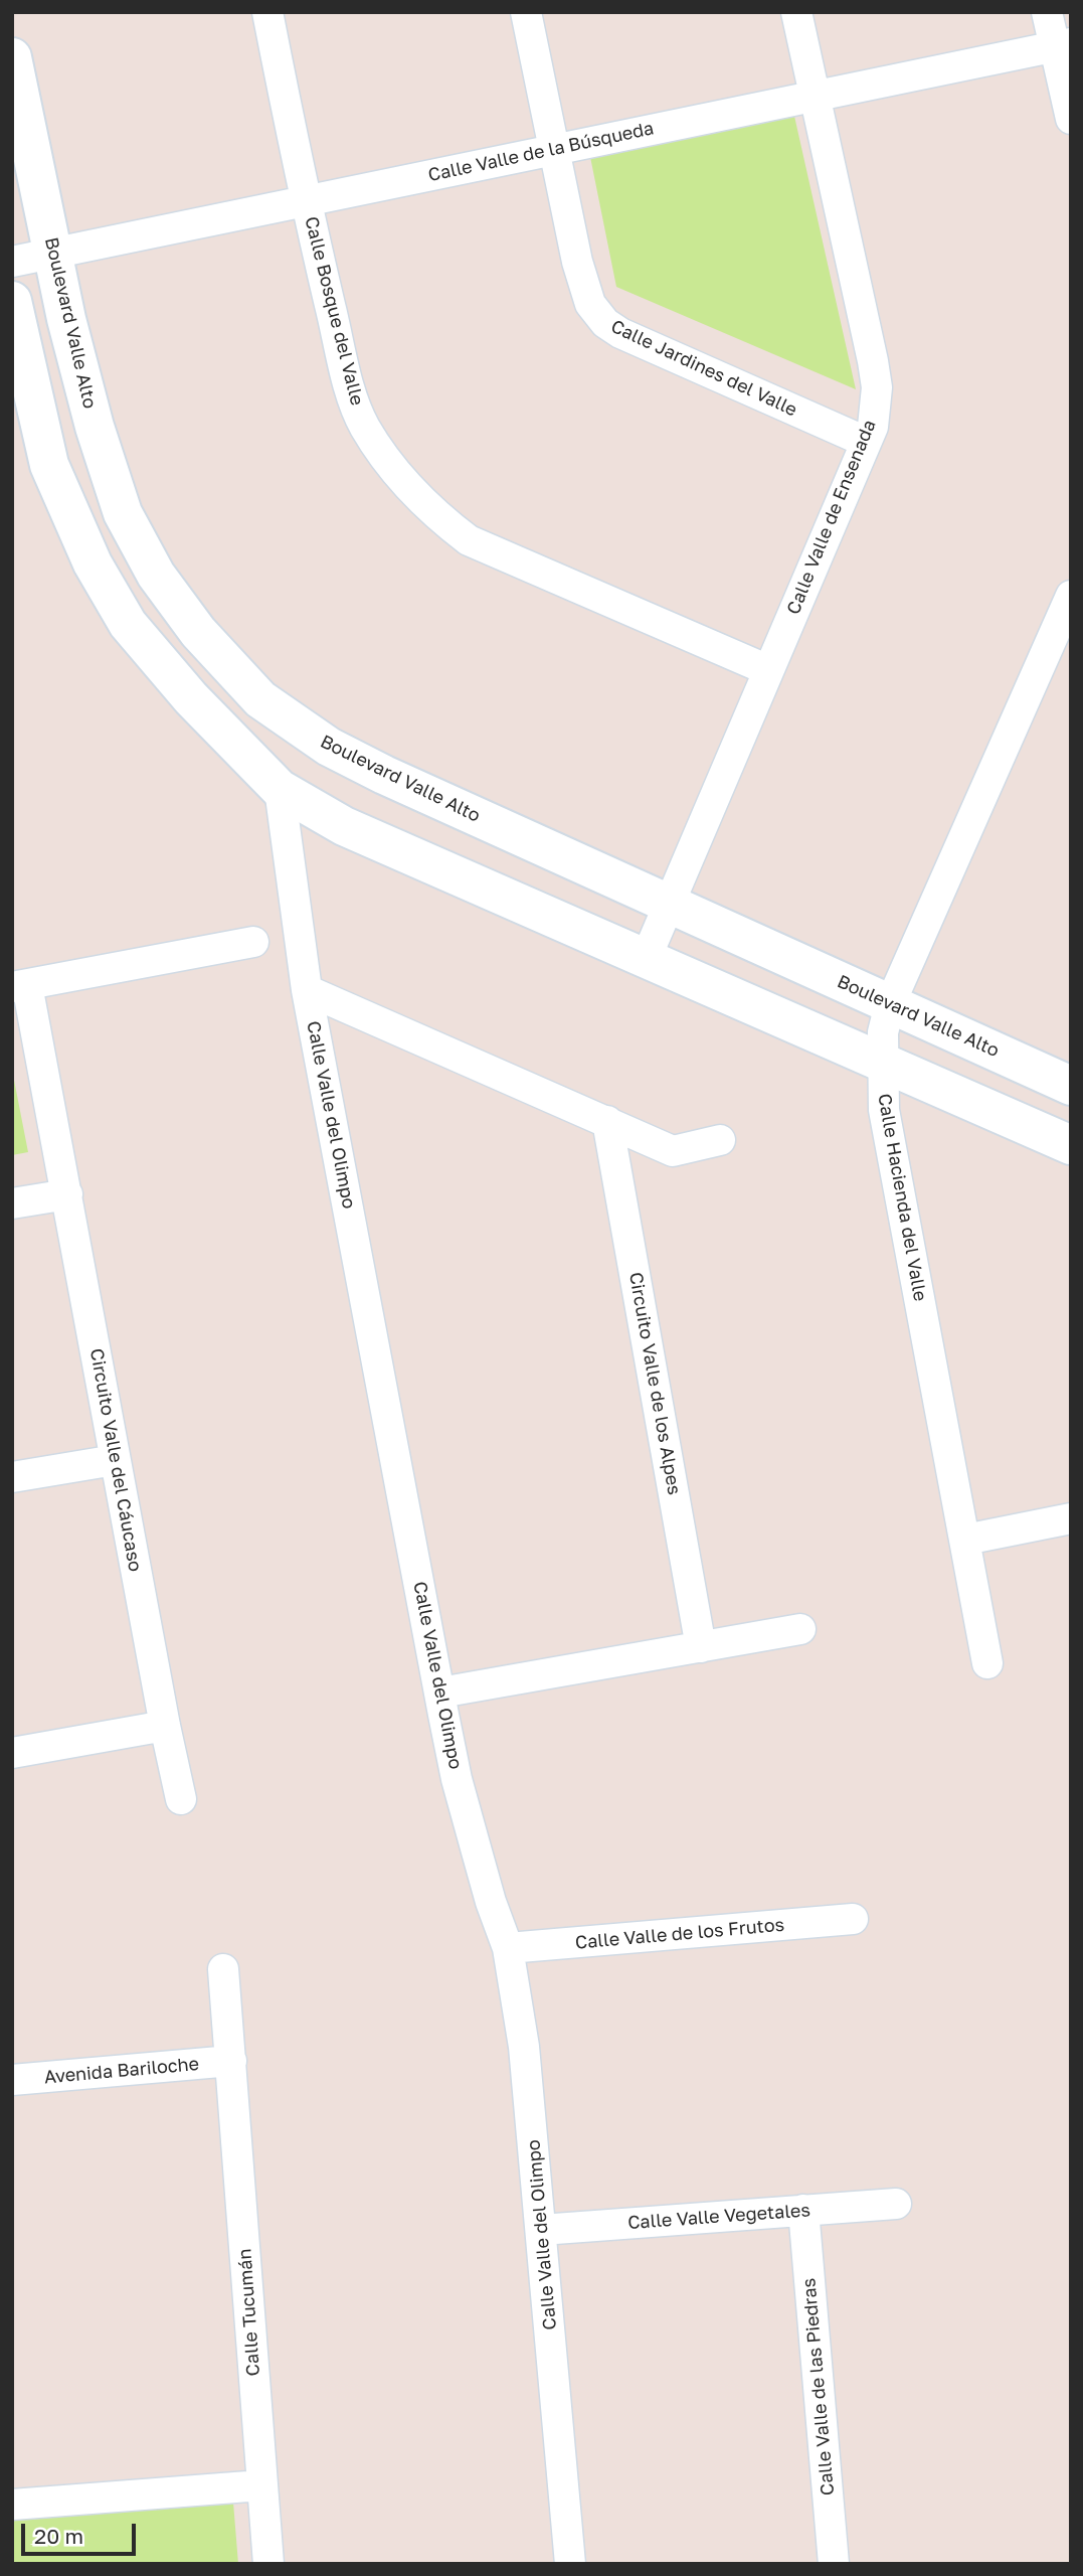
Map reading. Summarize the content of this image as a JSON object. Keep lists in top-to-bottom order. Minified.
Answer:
{"streets":{"street":["Calle Valle de la Búsqueda","Calle Bosque del Valle","Boulevard Valle Alto","Calle Jardines del Valle","Calle Valle de Ensenada","Calle Valle del Olimpo","Calle Hacienda del Valle","Circuito Valle de los Alpes","Circuito Valle del Cáucaso","Calle Valle de los Frutos","Avenida Bariloche","Calle Valle Vegetales","Calle Tucumán","Calle Valle de las Piedras"]},"crossings":[["Calle Valle de la Búsqueda","Calle Bosque del Valle"],["Calle Valle de la Búsqueda","Boulevard Valle Alto"],["Calle Valle de la Búsqueda","Calle Jardines del Valle"],["Calle Valle de la Búsqueda","Calle Valle de Ensenada"],["Calle Bosque del Valle","Calle Valle de Ensenada"],["Boulevard Valle Alto","Calle Valle de Ensenada"],["Boulevard Valle Alto","Calle Hacienda del Valle"],["Calle Jardines del Valle","Calle Valle de Ensenada"],["Calle Valle del Olimpo","Calle Valle de los Frutos"],["Calle Valle del Olimpo","Calle Valle Vegetales"],["Avenida Bariloche","Calle Tucumán"],["Calle Valle Vegetales","Calle Valle de las Piedras"]],"scale_bar":"20 m"}
